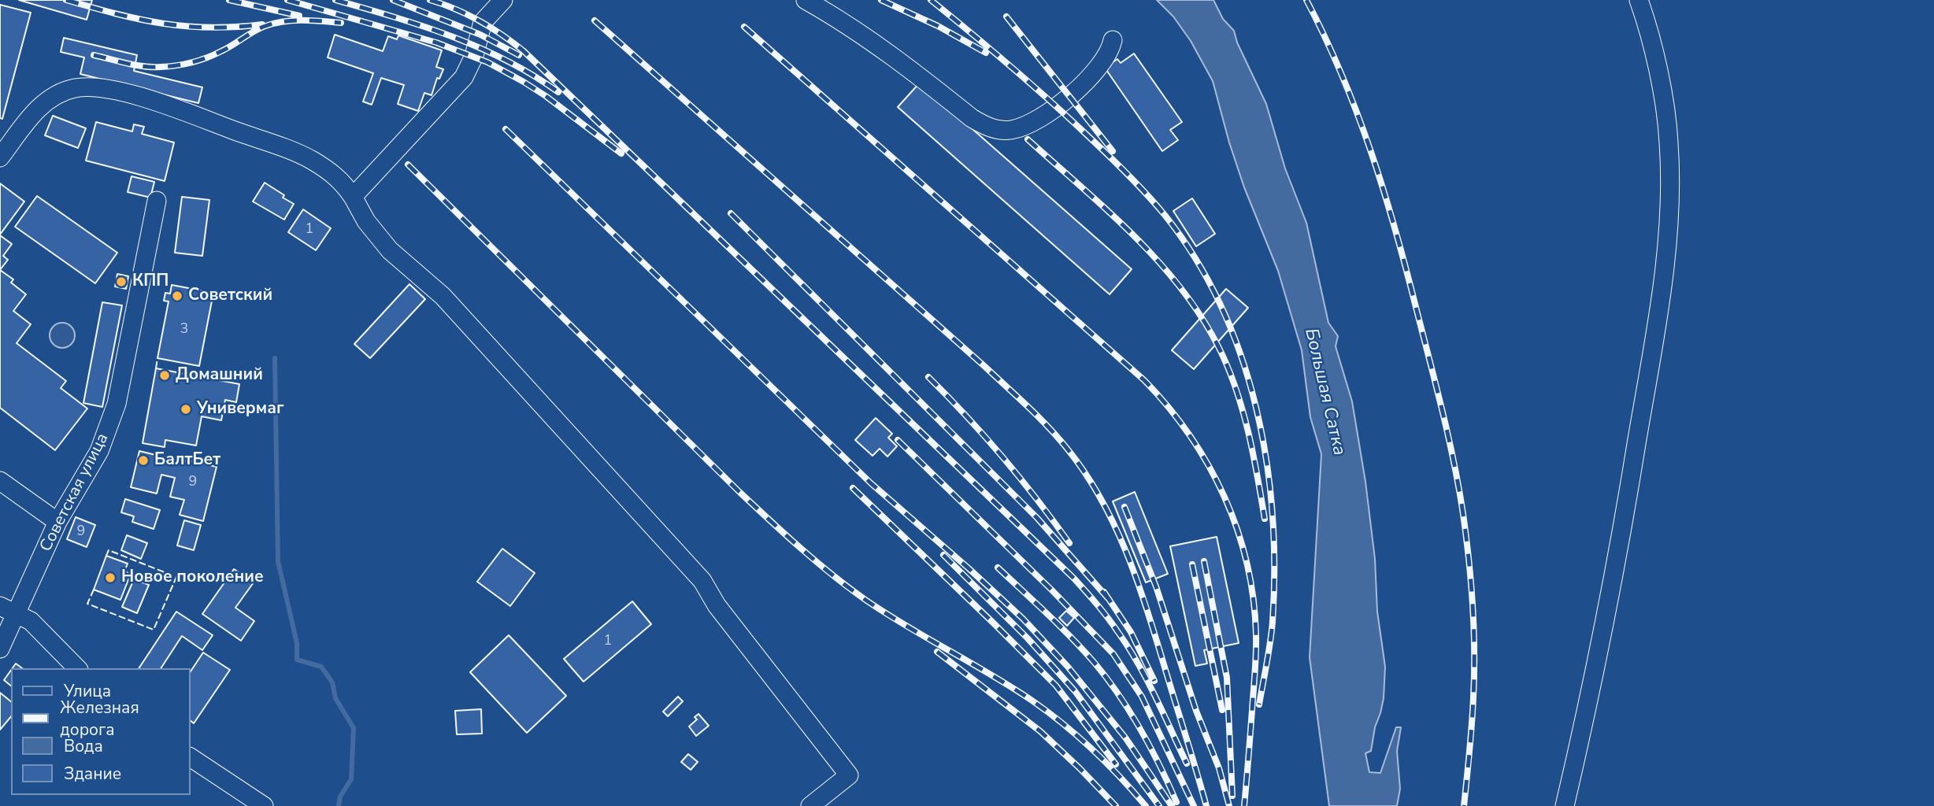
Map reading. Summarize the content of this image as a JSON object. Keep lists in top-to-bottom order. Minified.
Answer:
{"streets":{"street":["Советская улица"]},"water":["Большая Сатка"],"places":["КПП","Советский","Домашний","Универмаг","БалтБет","Новое поколение"],"house_numbers":["1","3","9","9","1"],"legend":["Улица","Железная дорога","Вода","Здание"]}
